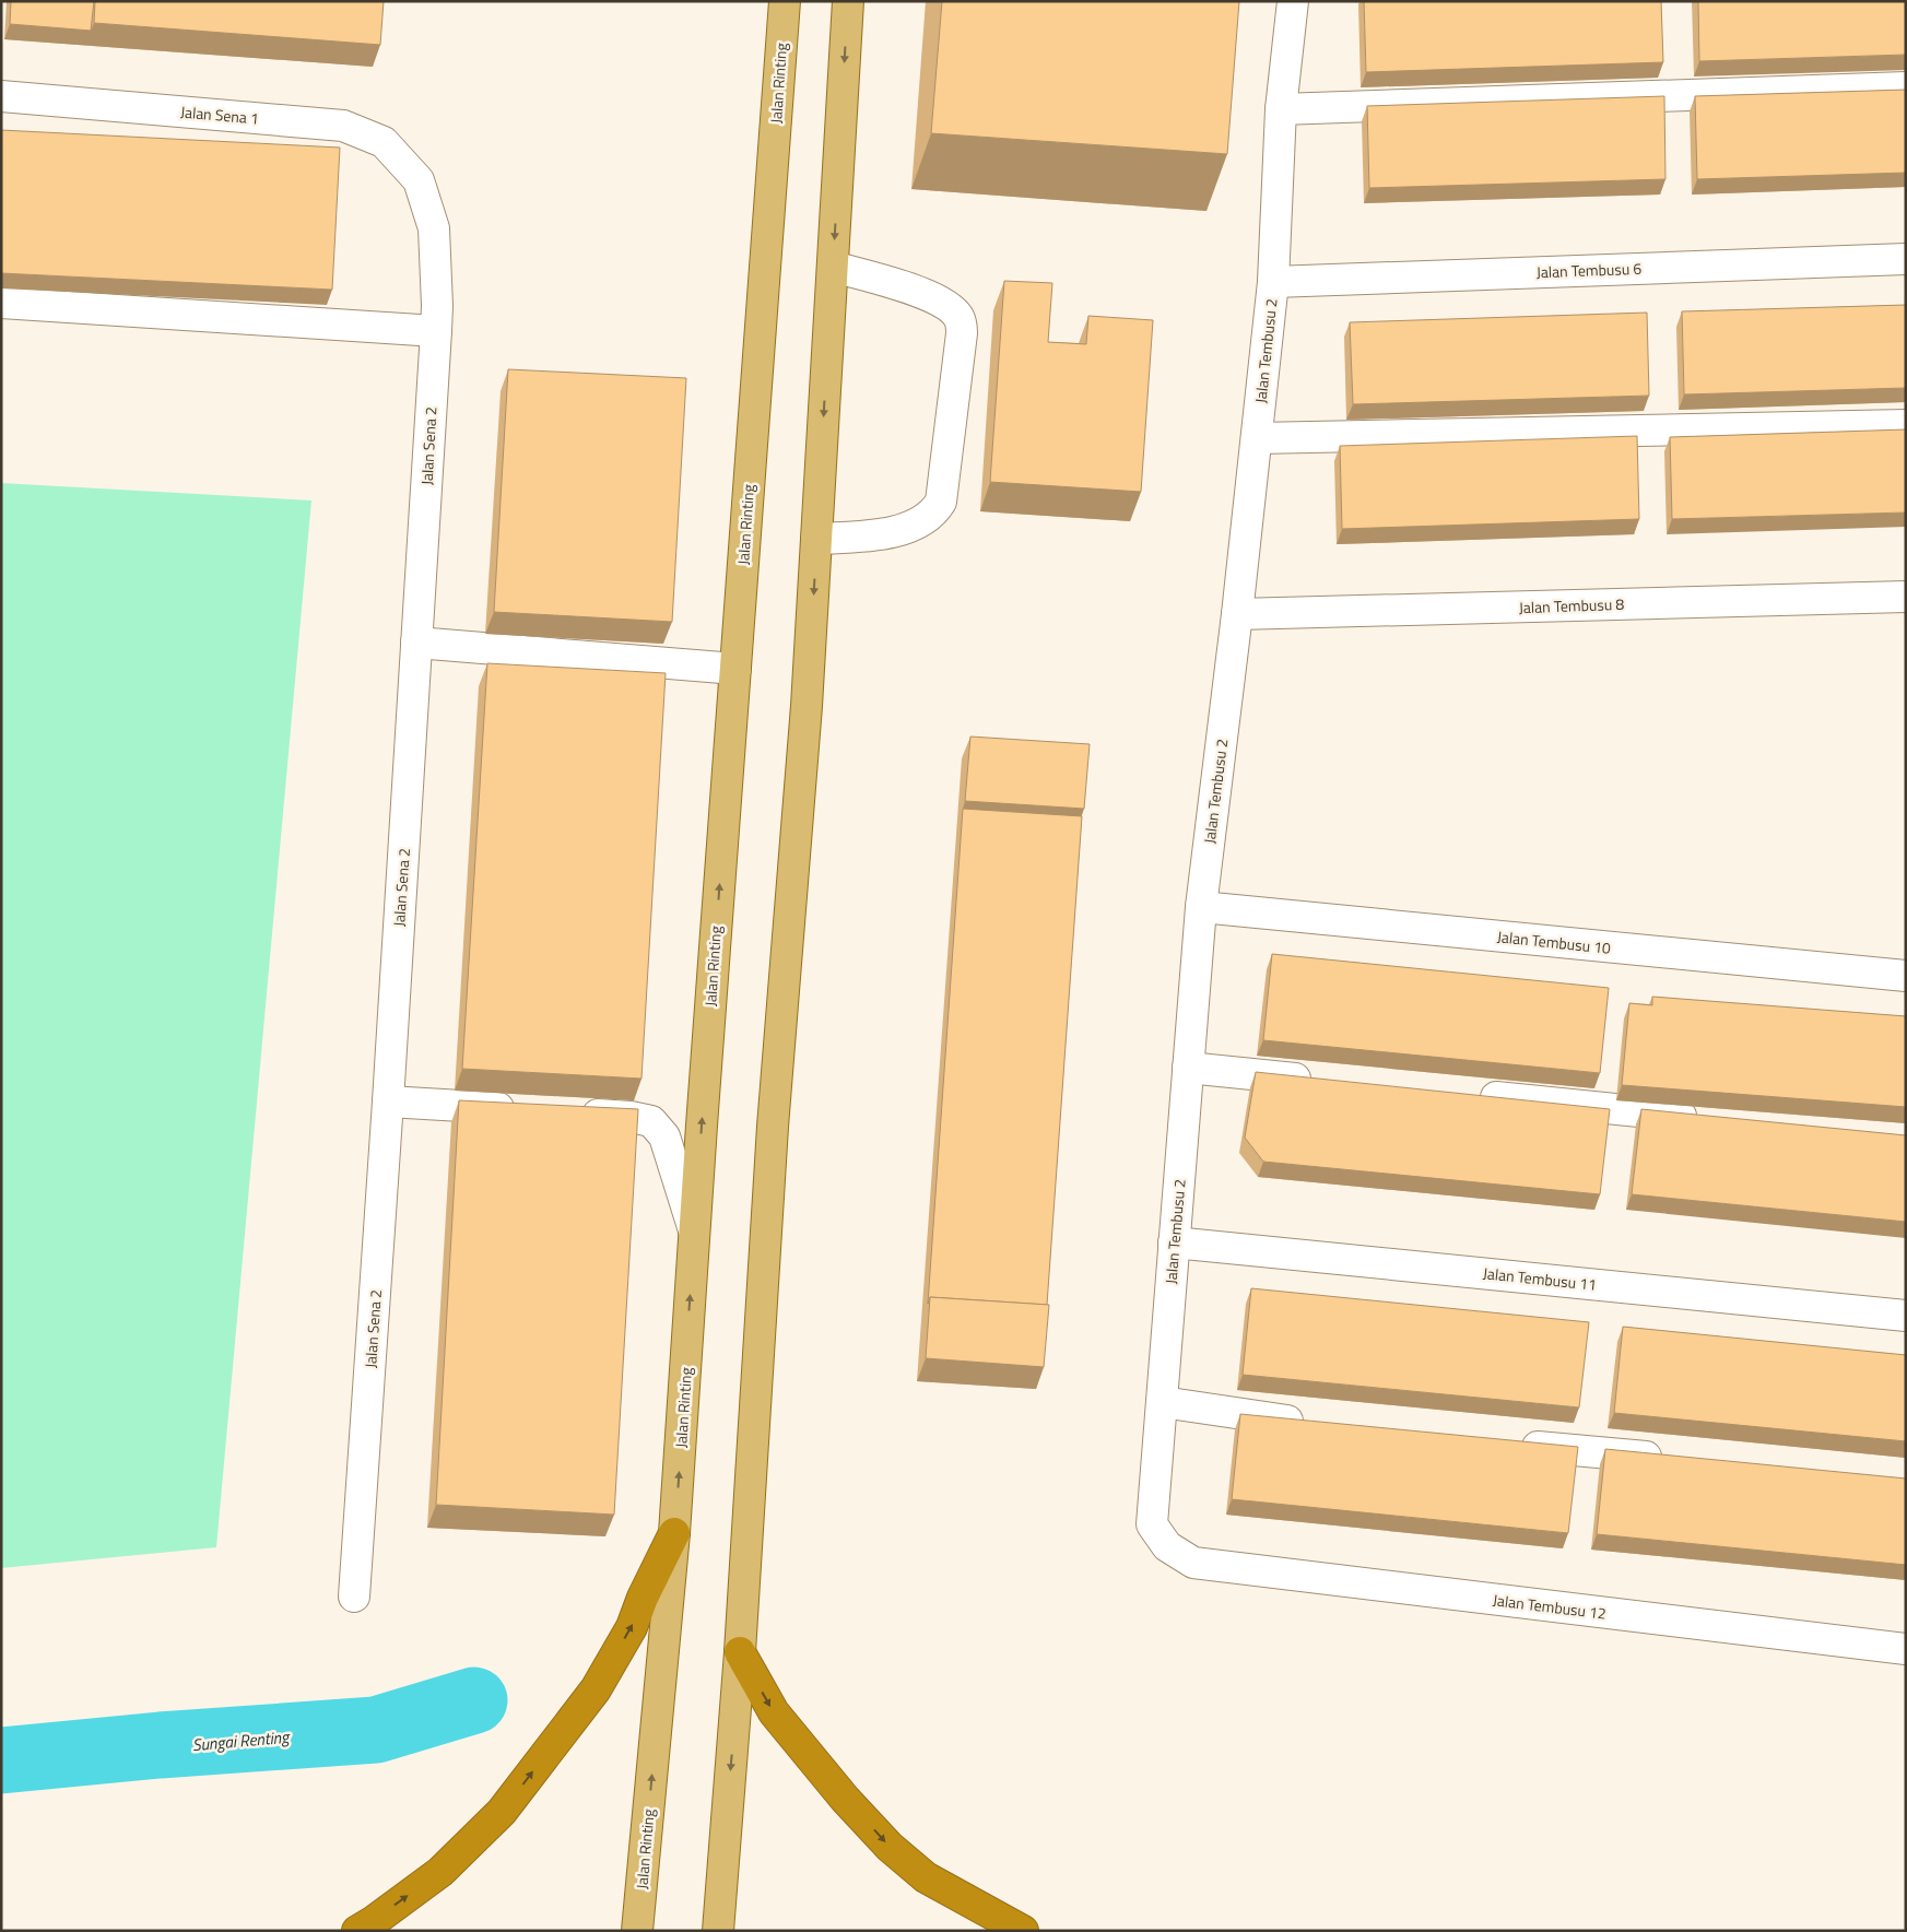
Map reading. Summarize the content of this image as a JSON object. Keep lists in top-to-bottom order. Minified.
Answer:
{"streets":{"main road":["Jalan Rinting"],"street":["Jalan Sena 1","Jalan Tembusu 6","Jalan Tembusu 2","Jalan Sena 2","Jalan Tembusu 8","Jalan Tembusu 10","Jalan Tembusu 11","Jalan Tembusu 12"]},"crossings":[["Jalan Sena 1","Jalan Sena 2"],["Jalan Tembusu 6","Jalan Tembusu 2"],["Jalan Tembusu 2","Jalan Tembusu 8"],["Jalan Tembusu 2","Jalan Tembusu 10"],["Jalan Tembusu 2","Jalan Tembusu 11"],["Jalan Tembusu 2","Jalan Tembusu 12"]],"water":["Sungai Renting"]}
